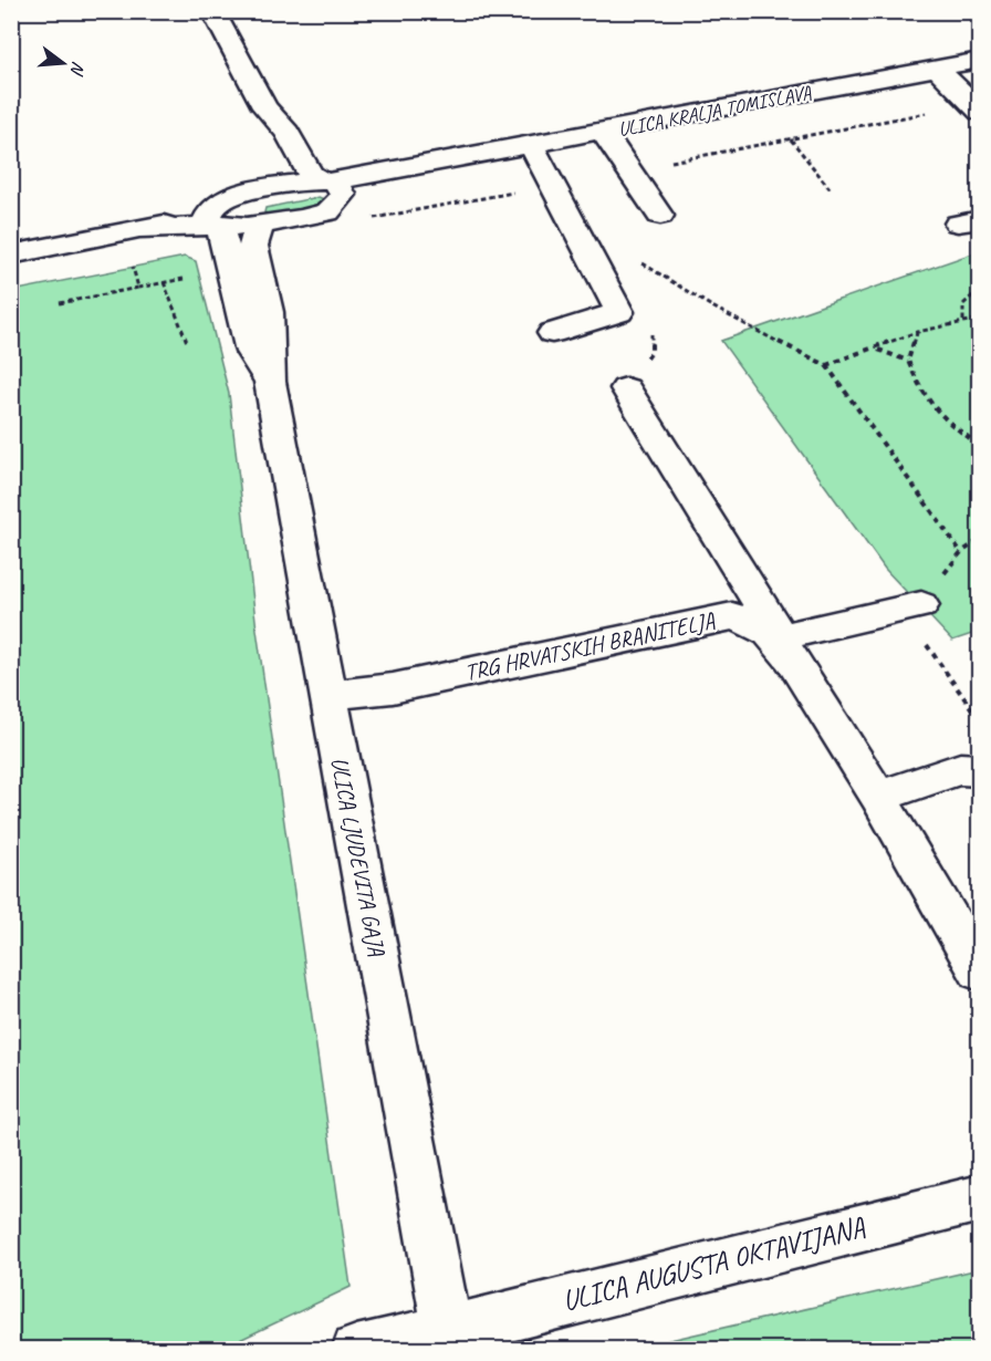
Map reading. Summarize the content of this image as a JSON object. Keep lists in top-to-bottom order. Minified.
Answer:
{"streets":{"street":["ULICA KRALJA TOMISLAVA","TRG HRVATSKIH BRANITELJA","ULICA LJUDEVITA GAJA","ULICA AUGUSTA OKTAVIJANA"]},"crossings":[["TRG HRVATSKIH BRANITELJA","ULICA LJUDEVITA GAJA"],["ULICA LJUDEVITA GAJA","ULICA AUGUSTA OKTAVIJANA"]],"north":"right"}
